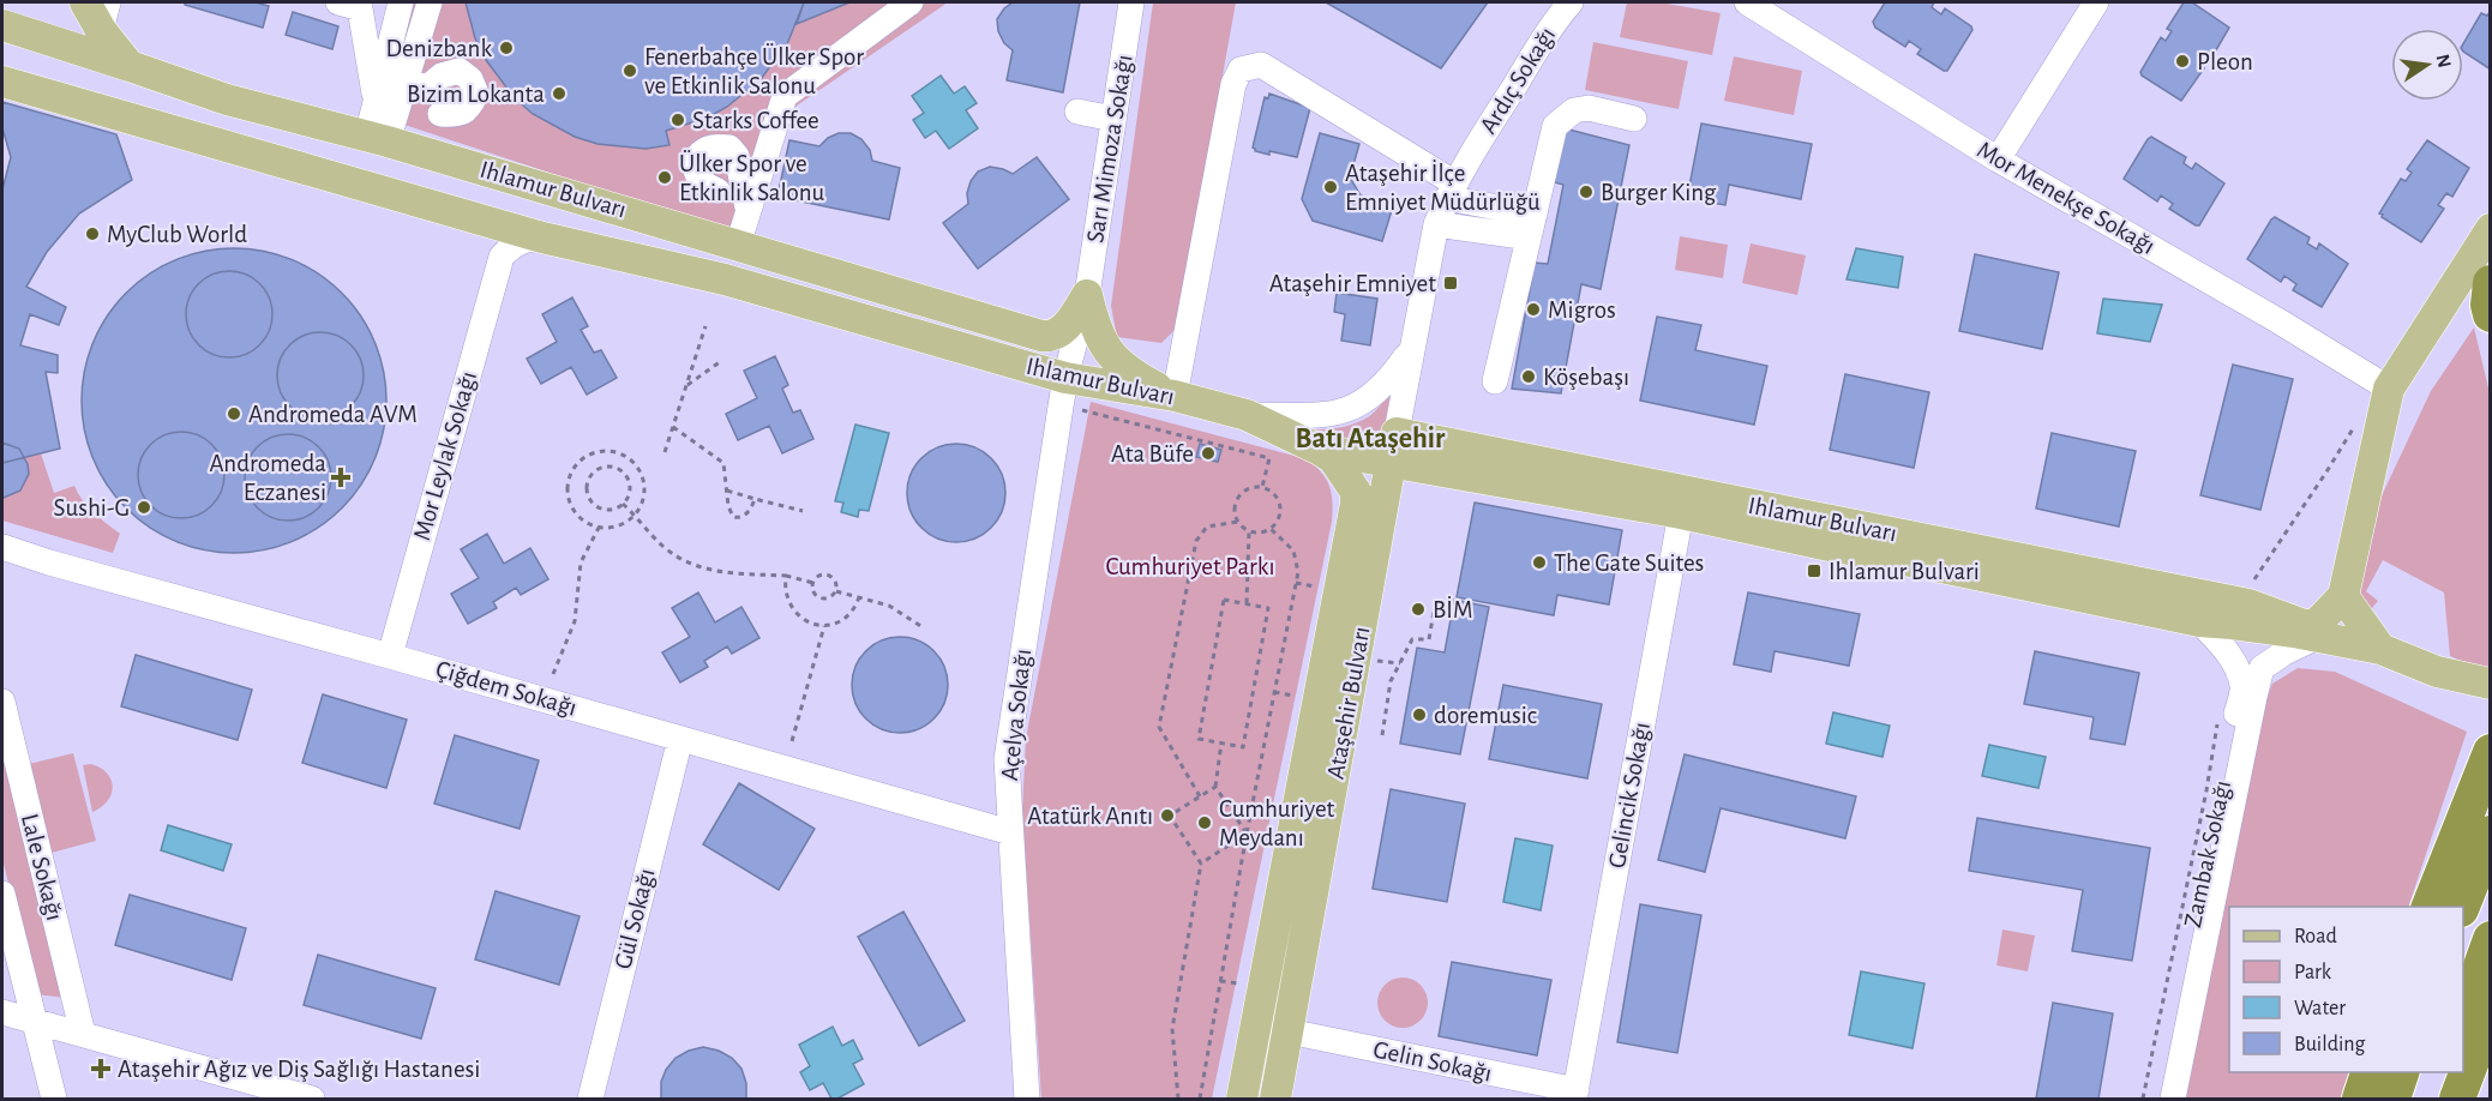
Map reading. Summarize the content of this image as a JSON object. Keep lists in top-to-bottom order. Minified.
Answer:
{"streets":{"main road":["Ihlamur Bulvarı","Ataşehir Bulvarı"],"street":["Ardıç Sokağı","Sarı Mimoza Sokağı","Mor Menekşe Sokağı","Mor Leylak Sokağı","Çiğdem Sokağı","Açelya Sokağı","Gelincik Sokağı","Zambak Sokağı","Lale Sokağı","Gül Sokağı","Gelin Sokağı"]},"crossings":[["Ardıç Sokağı","Ihlamur Bulvarı"],["Ardıç Sokağı","Ataşehir Bulvarı"],["Sarı Mimoza Sokağı","Ihlamur Bulvarı"],["Sarı Mimoza Sokağı","Açelya Sokağı"],["Ihlamur Bulvarı","Mor Leylak Sokağı"],["Ihlamur Bulvarı","Ataşehir Bulvarı"],["Ihlamur Bulvarı","Açelya Sokağı"],["Ihlamur Bulvarı","Gelincik Sokağı"],["Ihlamur Bulvarı","Zambak Sokağı"],["Mor Leylak Sokağı","Çiğdem Sokağı"],["Çiğdem Sokağı","Açelya Sokağı"],["Çiğdem Sokağı","Gül Sokağı"],["Ataşehir Bulvarı","Gelin Sokağı"],["Gelincik Sokağı","Gelin Sokağı"]],"districts":["Batı Ataşehir"],"parks":["Cumhuriyet Parkı"],"places":{"other":["Denizbank","Pleon","Fenerbahçe Ülker Spor ve Etkinlik Salonu","Bizim Lokanta","Starks Coffee","Ülker Spor ve Etkinlik Salonu","Ataşehir İlçe Emniyet Müdürlüğü","Burger King","MyClub World","Migros","Köşebaşı","Andromeda AVM","Ata Büfe","Sushi-G","The Gate Suites","BİM","doremusic","Atatürk Anıtı","Cumhuriyet Meydanı"],"transit":["Ataşehir Emniyet","Ihlamur Bulvari"],"health":["Andromeda Eczanesi","Ataşehir Ağız ve Diş Sağlığı Hastanesi"]},"legend":["Road","Park","Water","Building"],"north":"right"}
